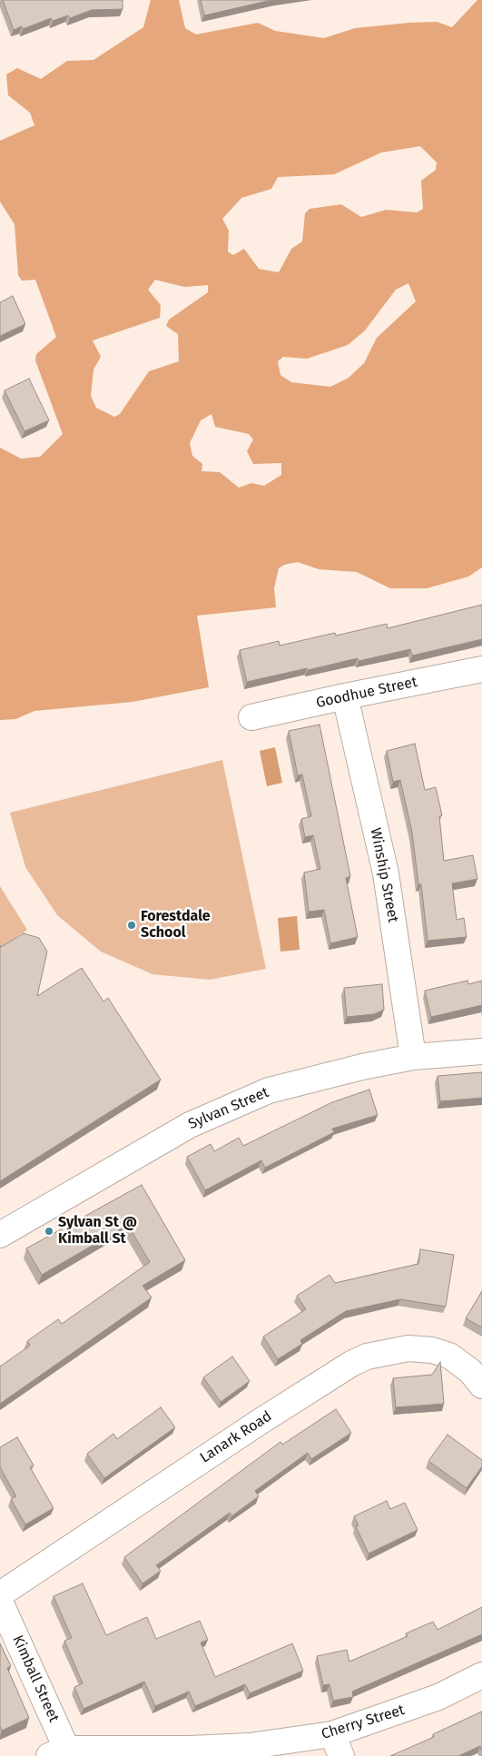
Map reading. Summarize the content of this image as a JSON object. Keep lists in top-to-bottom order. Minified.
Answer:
{"streets":{"street":["Goodhue Street","Winship Street","Sylvan Street","Lanark Road","Kimball Street","Cherry Street"]},"crossings":[["Goodhue Street","Winship Street"],["Winship Street","Sylvan Street"],["Kimball Street","Cherry Street"]],"places":["Forestdale School","Sylvan St @ Kimball St"]}
